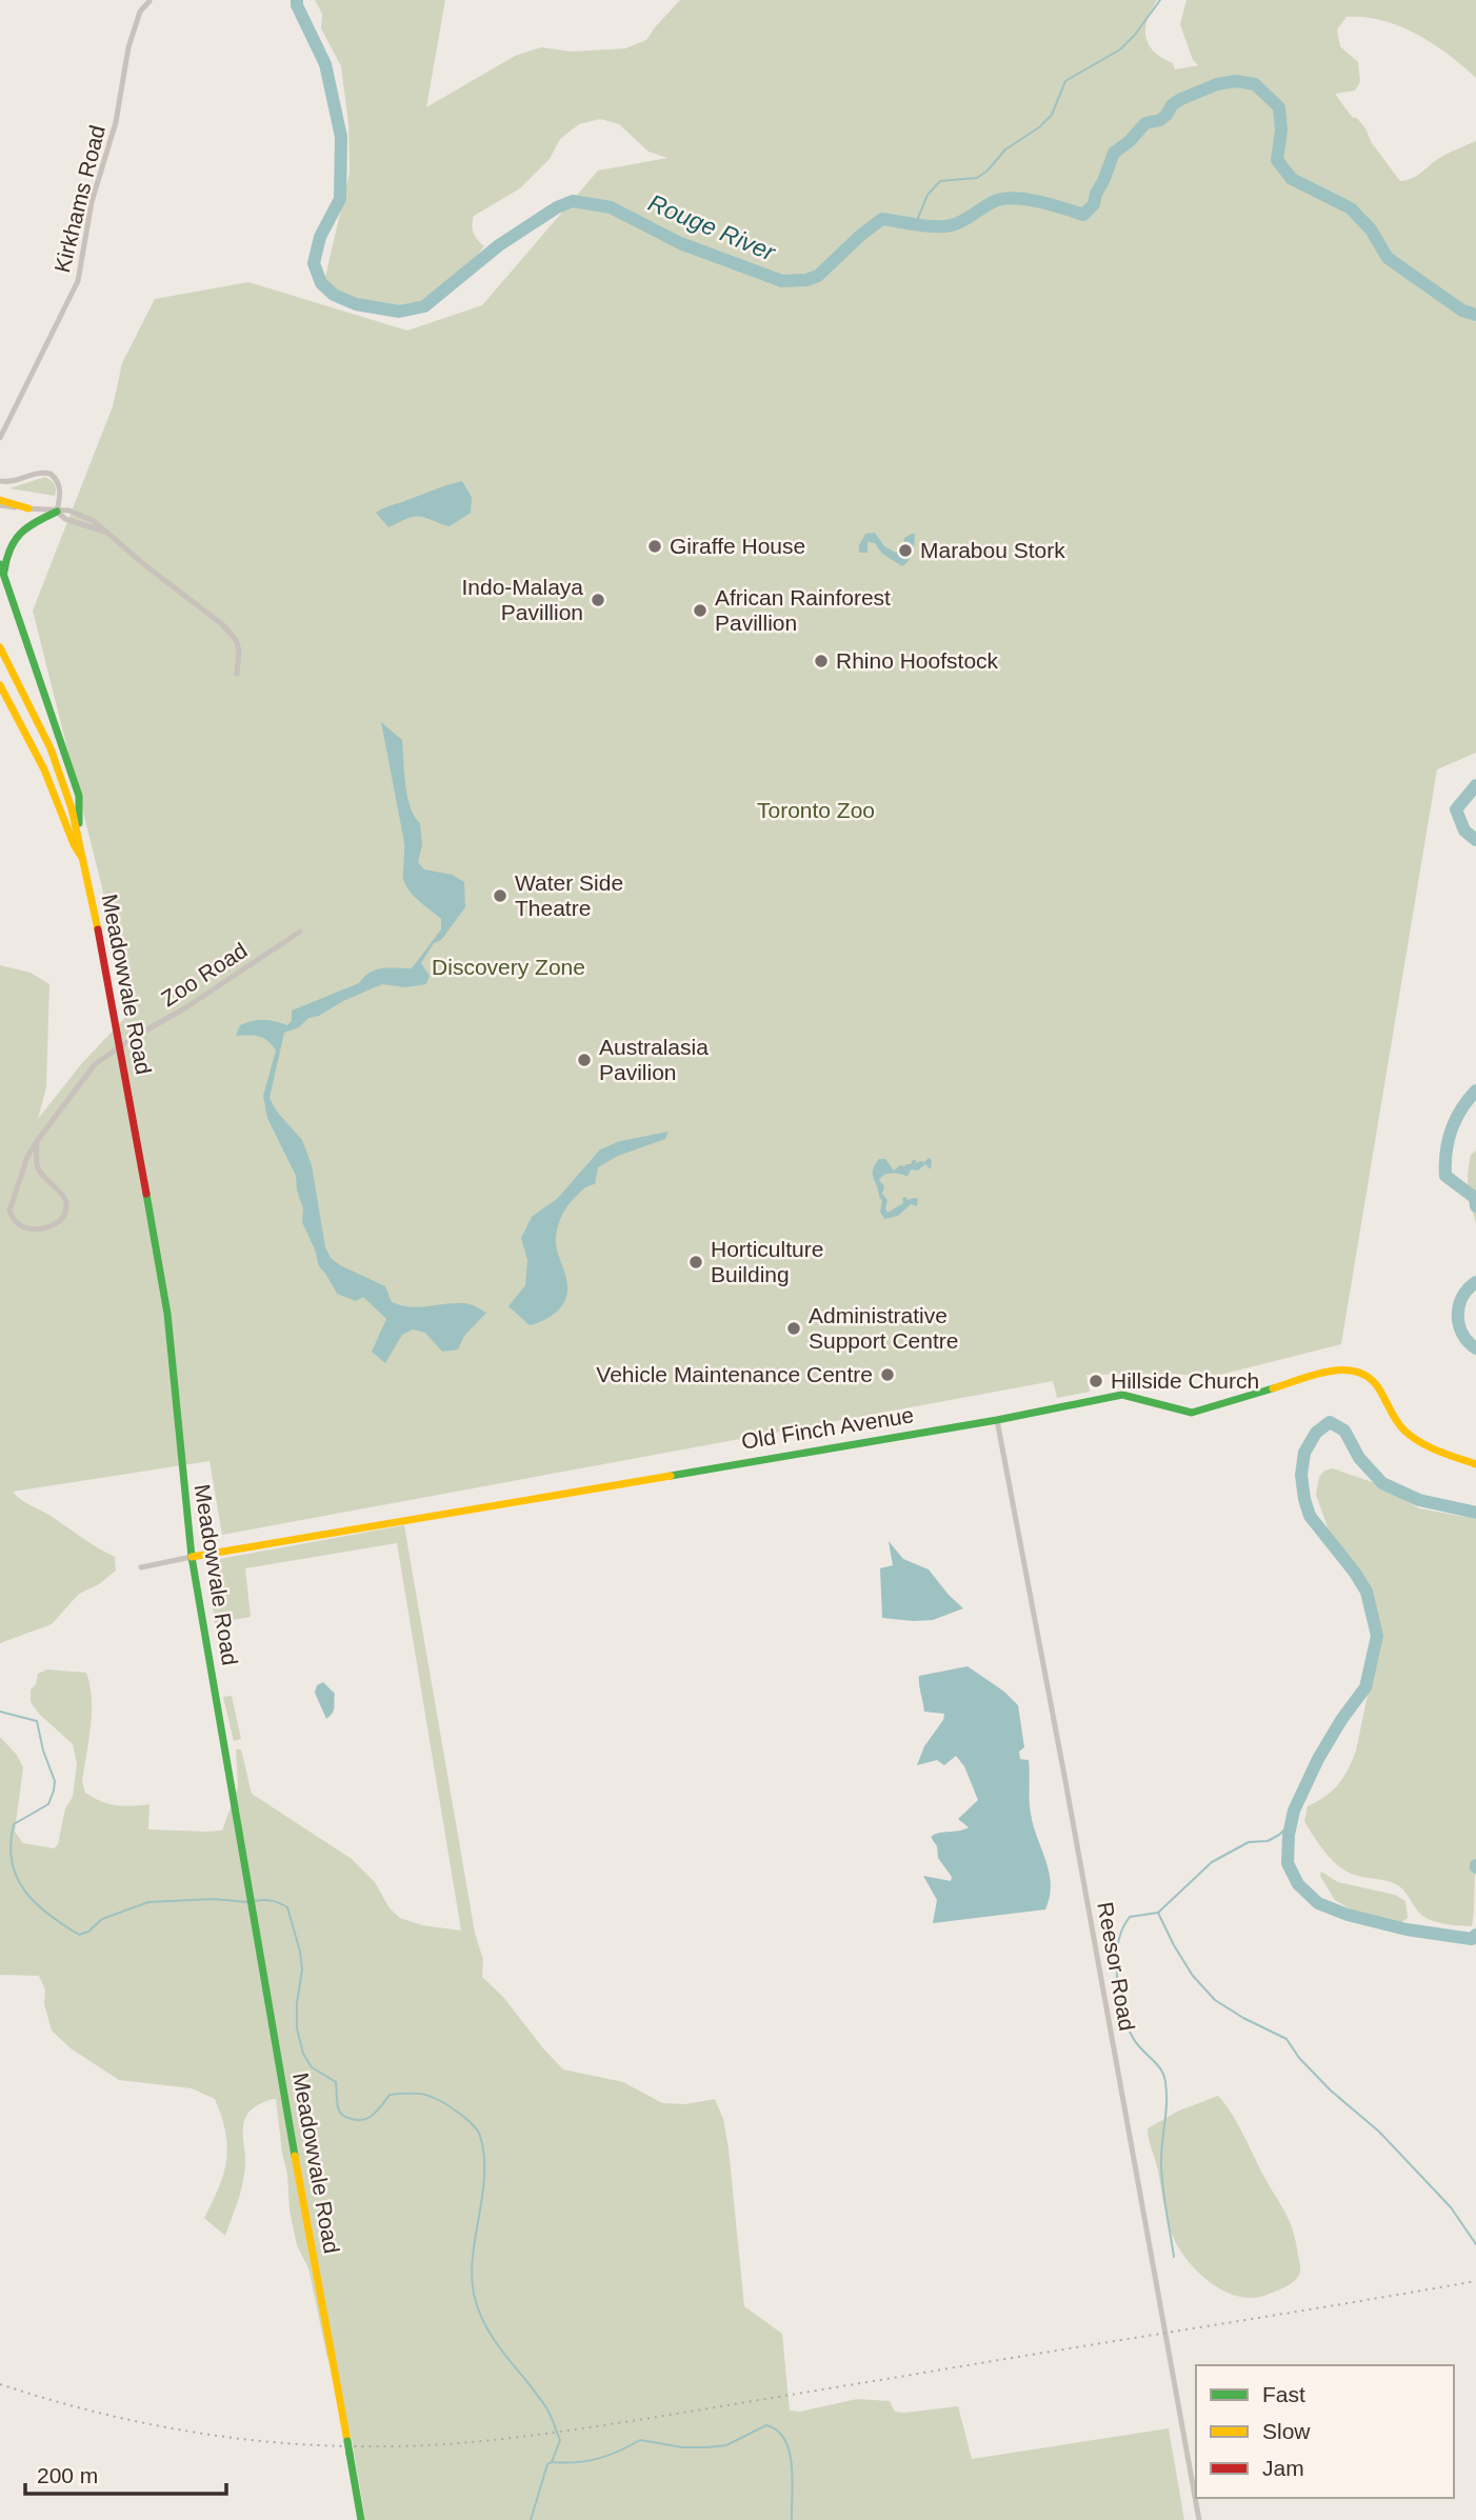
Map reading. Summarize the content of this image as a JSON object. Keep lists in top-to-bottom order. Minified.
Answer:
{"streets":{"street":["Kirkhams Road","Zoo Road","Meadowvale Road","Old Finch Avenue","Reesor Road"]},"crossings":[["Zoo Road","Meadowvale Road"],["Meadowvale Road","Old Finch Avenue"],["Old Finch Avenue","Reesor Road"]],"water":["Rouge River"],"parks":["Toronto Zoo","Discovery Zone"],"places":["Giraffe House","Marabou Stork","Indo-Malaya Pavillion","African Rainforest Pavillion","Rhino Hoofstock","Water Side Theatre","Australasia Pavilion","Horticulture Building","Administrative Support Centre","Vehicle Maintenance Centre","Hillside Church"],"legend":["Fast","Slow","Jam"],"scale_bar":"200 m"}
